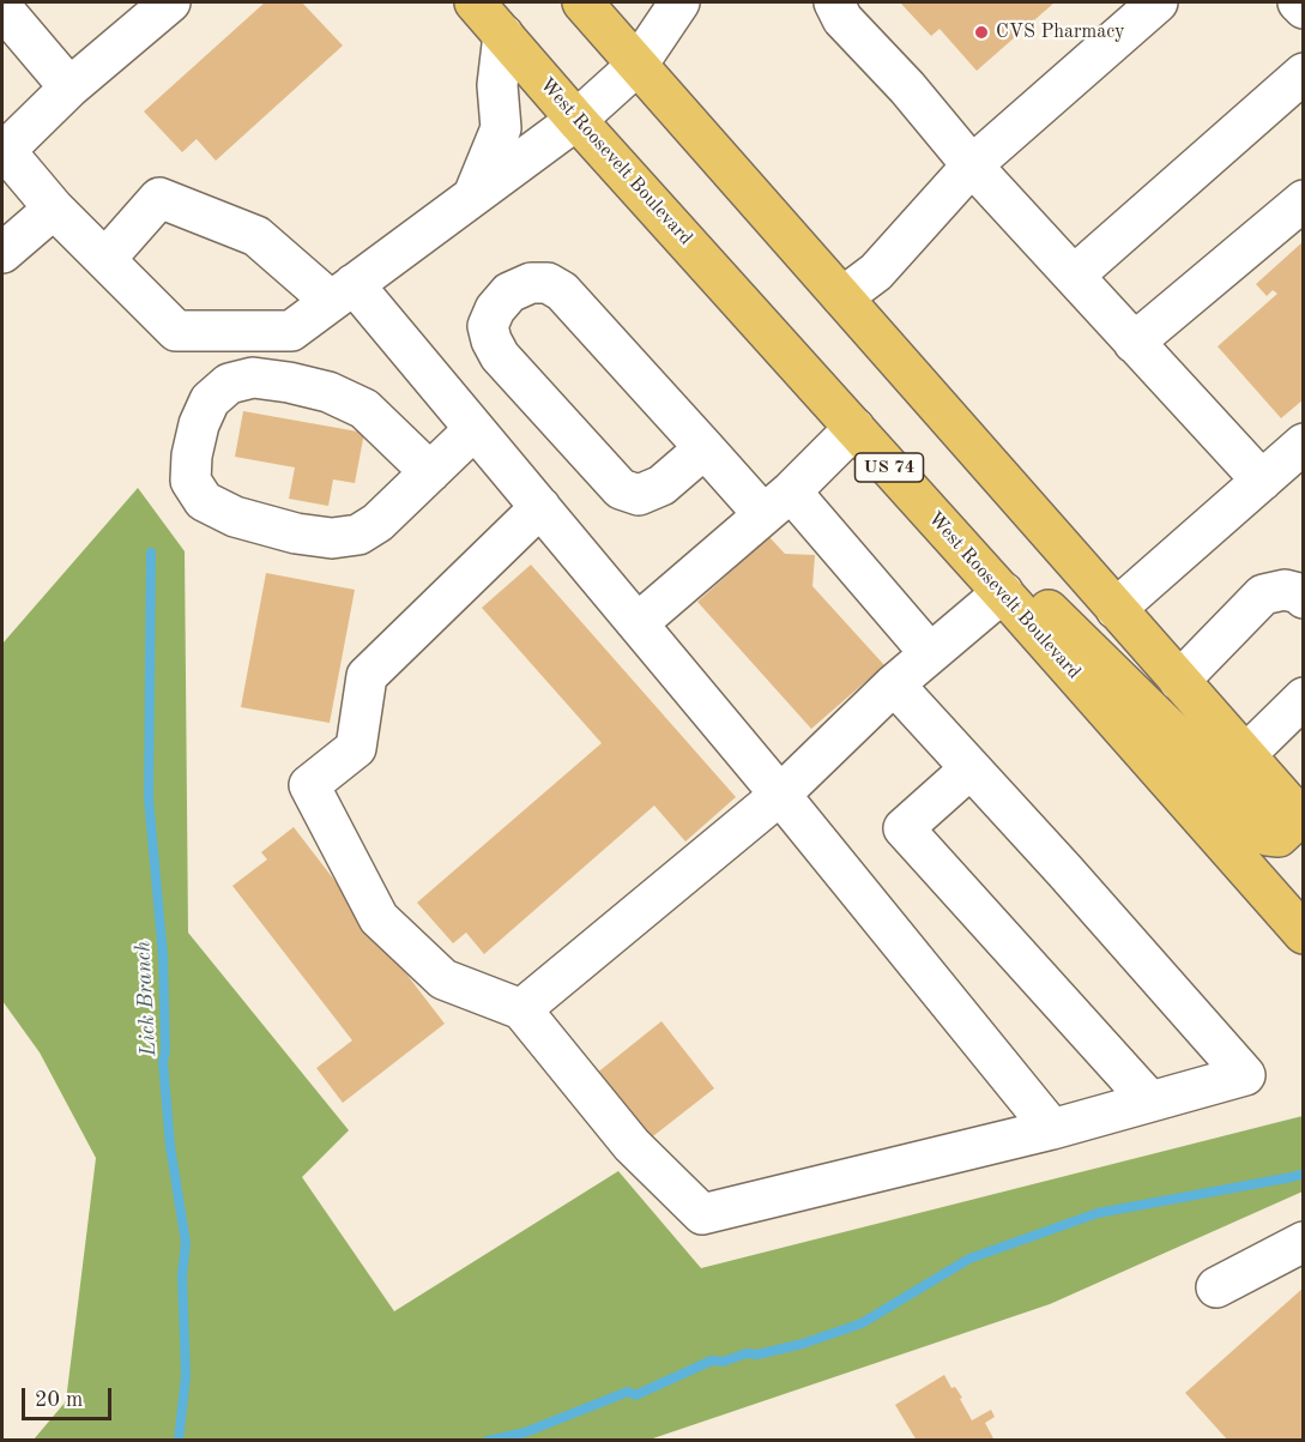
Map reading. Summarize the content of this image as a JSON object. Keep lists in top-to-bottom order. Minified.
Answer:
{"streets":{"highway":["West Roosevelt Boulevard","US 74"]},"water":["Lick Branch"],"places":["CVS Pharmacy"],"scale_bar":"20 m"}
